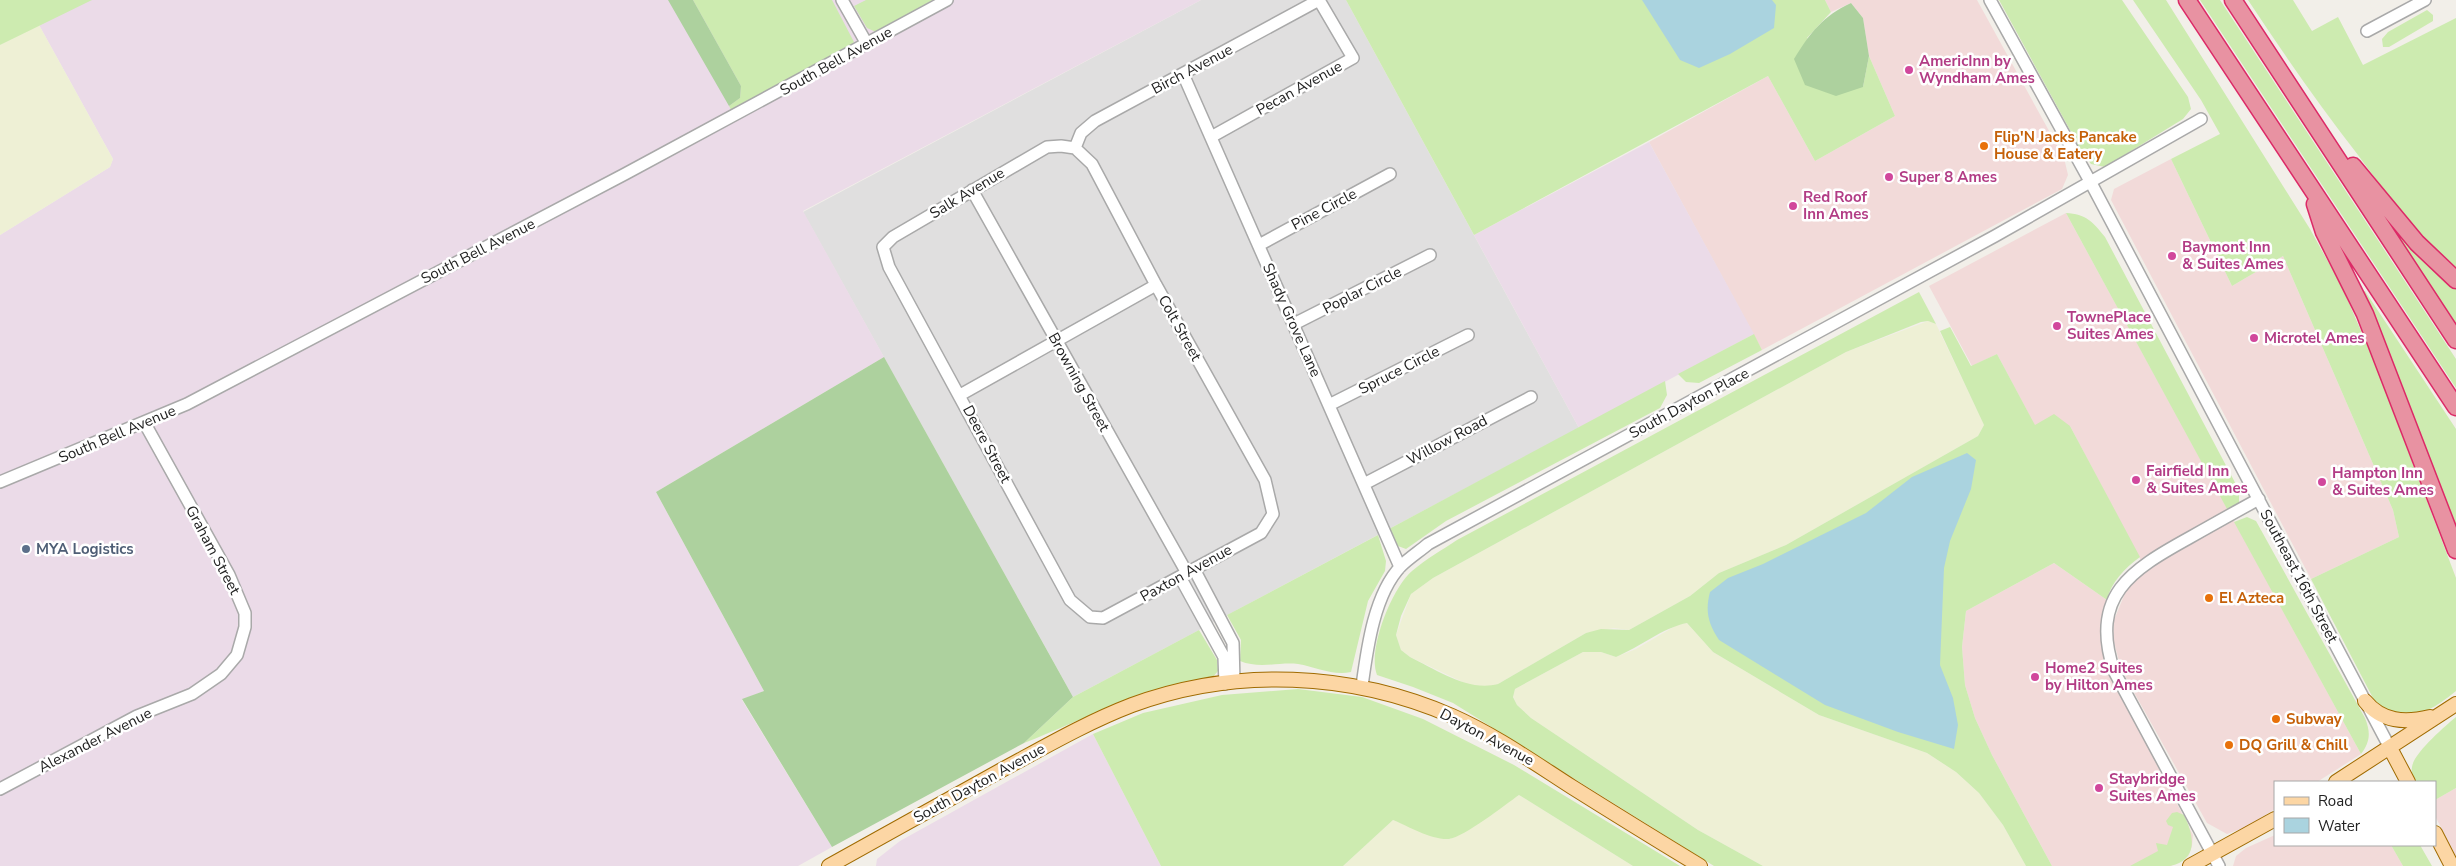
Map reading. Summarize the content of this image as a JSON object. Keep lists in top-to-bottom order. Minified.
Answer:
{"streets":{"main road":["Southeast 16th Street","Dayton Avenue","South Dayton Avenue"],"street":["South Bell Avenue","Birch Avenue","Pecan Avenue","Salk Avenue","Pine Circle","Poplar Circle","Shady Grove Lane","Colt Street","Spruce Circle","Browning Street","South Dayton Place","Willow Road","Deere Street","Graham Street","Paxton Avenue","Alexander Avenue"]},"crossings":[["South Bell Avenue","Graham Street"],["Birch Avenue","Pecan Avenue"],["Birch Avenue","Salk Avenue"],["Birch Avenue","Shady Grove Lane"],["Birch Avenue","Colt Street"],["Pecan Avenue","Shady Grove Lane"],["Salk Avenue","Colt Street"],["Salk Avenue","Browning Street"],["Salk Avenue","Deere Street"],["Pine Circle","Shady Grove Lane"],["Poplar Circle","Shady Grove Lane"],["Shady Grove Lane","Spruce Circle"],["Shady Grove Lane","South Dayton Place"],["Shady Grove Lane","Willow Road"],["Colt Street","Paxton Avenue"],["Browning Street","Paxton Avenue"],["Browning Street","Dayton Avenue"],["South Dayton Place","Southeast 16th Street"],["South Dayton Place","Dayton Avenue"],["Deere Street","Paxton Avenue"],["Graham Street","Alexander Avenue"],["Dayton Avenue","South Dayton Avenue"]],"places":["AmericInn by Wyndham Ames","Flip'N Jacks Pancake House & Eatery","Super 8 Ames","Red Roof Inn Ames","Baymont Inn & Suites Ames","TownePlace Suites Ames","Microtel Ames","Fairfield Inn & Suites Ames","Hampton Inn & Suites Ames","MYA Logistics","El Azteca","Home2 Suites by Hilton Ames","Subway","DQ Grill & Chill","Staybridge Suites Ames"],"legend":["Road","Water"]}
